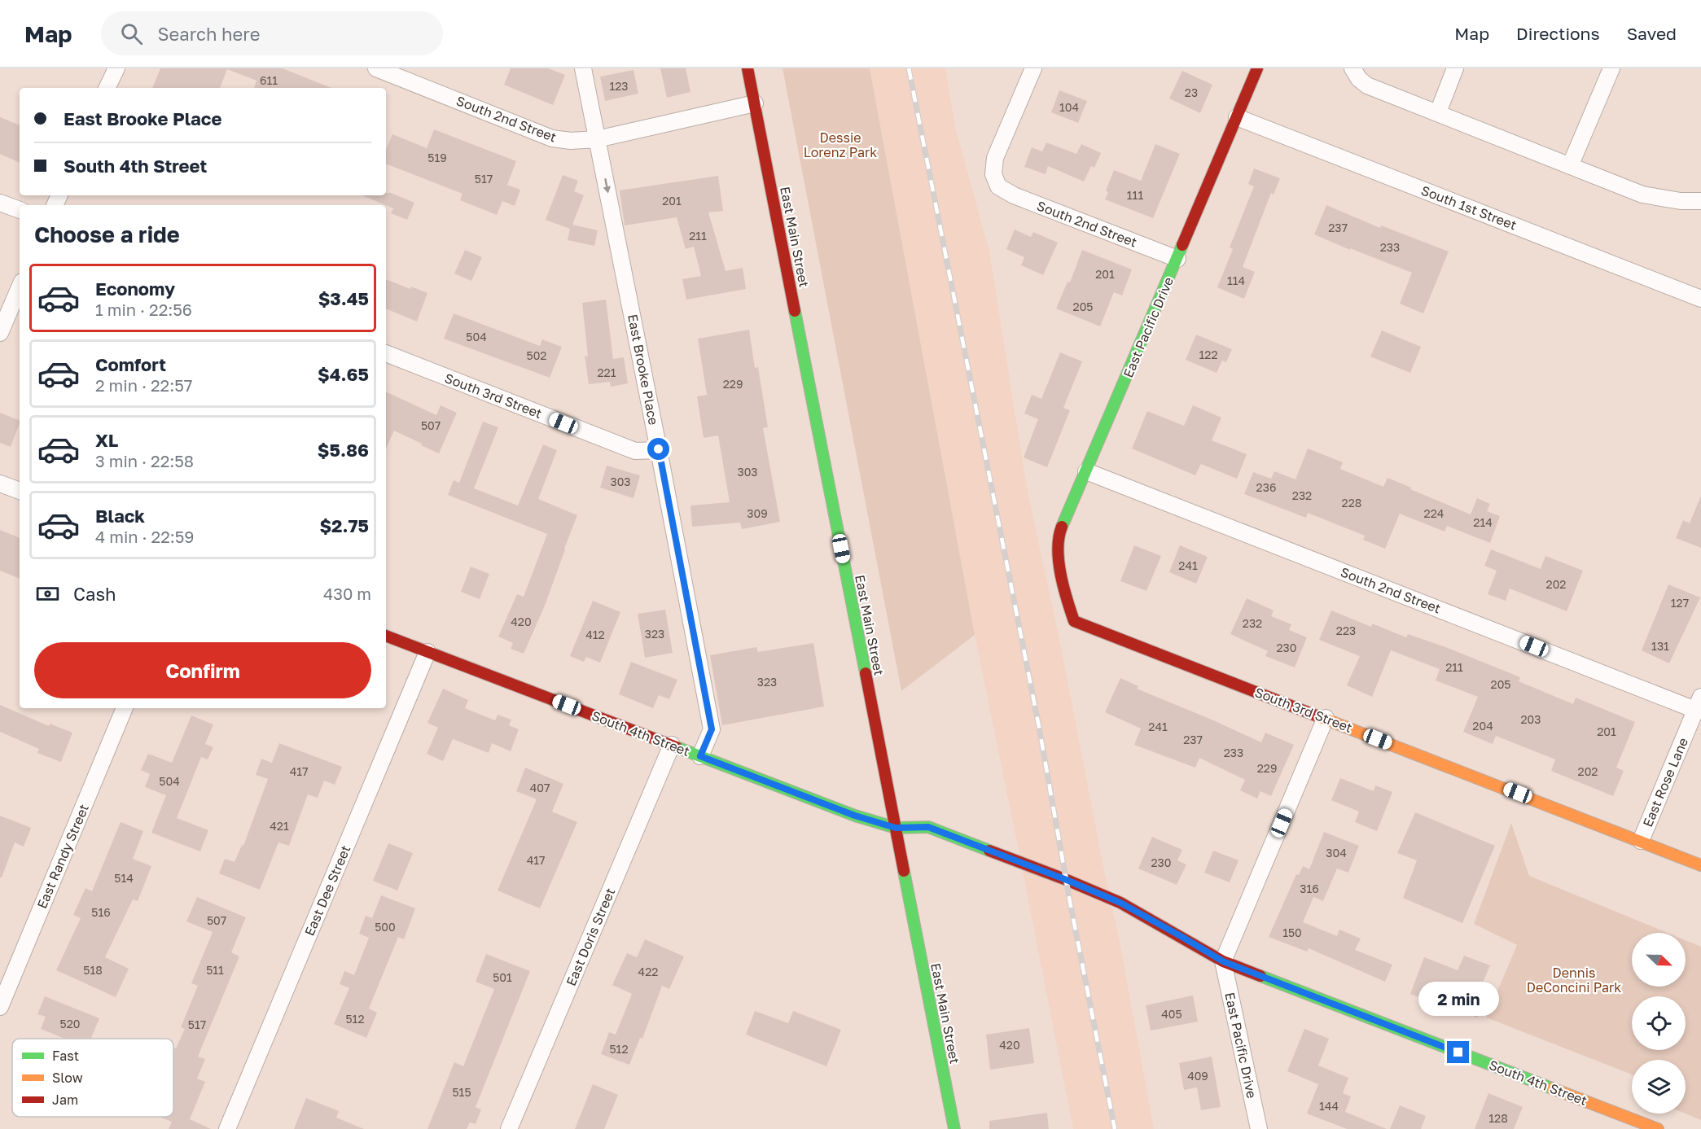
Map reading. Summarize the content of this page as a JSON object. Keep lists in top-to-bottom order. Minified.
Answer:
{"streets":{"street":["South 2nd Street","South 1st Street","East Main Street","East Pacific Drive","East Brooke Place","South 3rd Street","South 4th Street","East Rose Lane","East Randy Street","East Dee Street","East Doris Street"]},"crossings":[["South 2nd Street","East Main Street"],["South 2nd Street","East Pacific Drive"],["South 2nd Street","East Brooke Place"],["South 2nd Street","East Rose Lane"],["South 1st Street","East Pacific Drive"],["East Main Street","South 4th Street"],["East Pacific Drive","South 3rd Street"],["East Pacific Drive","South 4th Street"],["East Brooke Place","South 3rd Street"],["East Brooke Place","South 4th Street"],["South 3rd Street","East Rose Lane"],["South 4th Street","East Dee Street"],["South 4th Street","East Doris Street"]],"one_way":["East Brooke Place"],"parks":["Dessie Lorenz Park","Dennis DeConcini Park"],"house_numbers":["611","123","23","104","519","517","111","201","237","211","233","201","114","205","504","122","502","221","229","507","303","303","236","232","228","309","224","214","241","202","127","420","232","223","323","412","131","230","211","323","205","203","204","241","201","237","233","229","417","202","504","407","421","304","417","230","514","316","516","507","500","150","518","511","422","501","405","512","520","517","420","512","409","515","144","128"],"legend":["Fast","Slow","Jam"],"north":"bottom right","page":{"header":"Map","search":"Search here","nav":["Map","Directions","Saved"],"banner":["East Brooke Place","South 4th Street"],"heading":"Choose a ride","list":[{"name":"Economy","note":"1 min · 22:56","value":"$3.45"},{"name":"Comfort","note":"2 min · 22:57","value":"$4.65"},{"name":"XL","note":"3 min · 22:58","value":"$5.86"},{"name":"Black","note":"4 min · 22:59","value":"$2.75"}],"pay":["Cash","430 m"],"buttons":"Confirm","bubble":"2 min"}}
